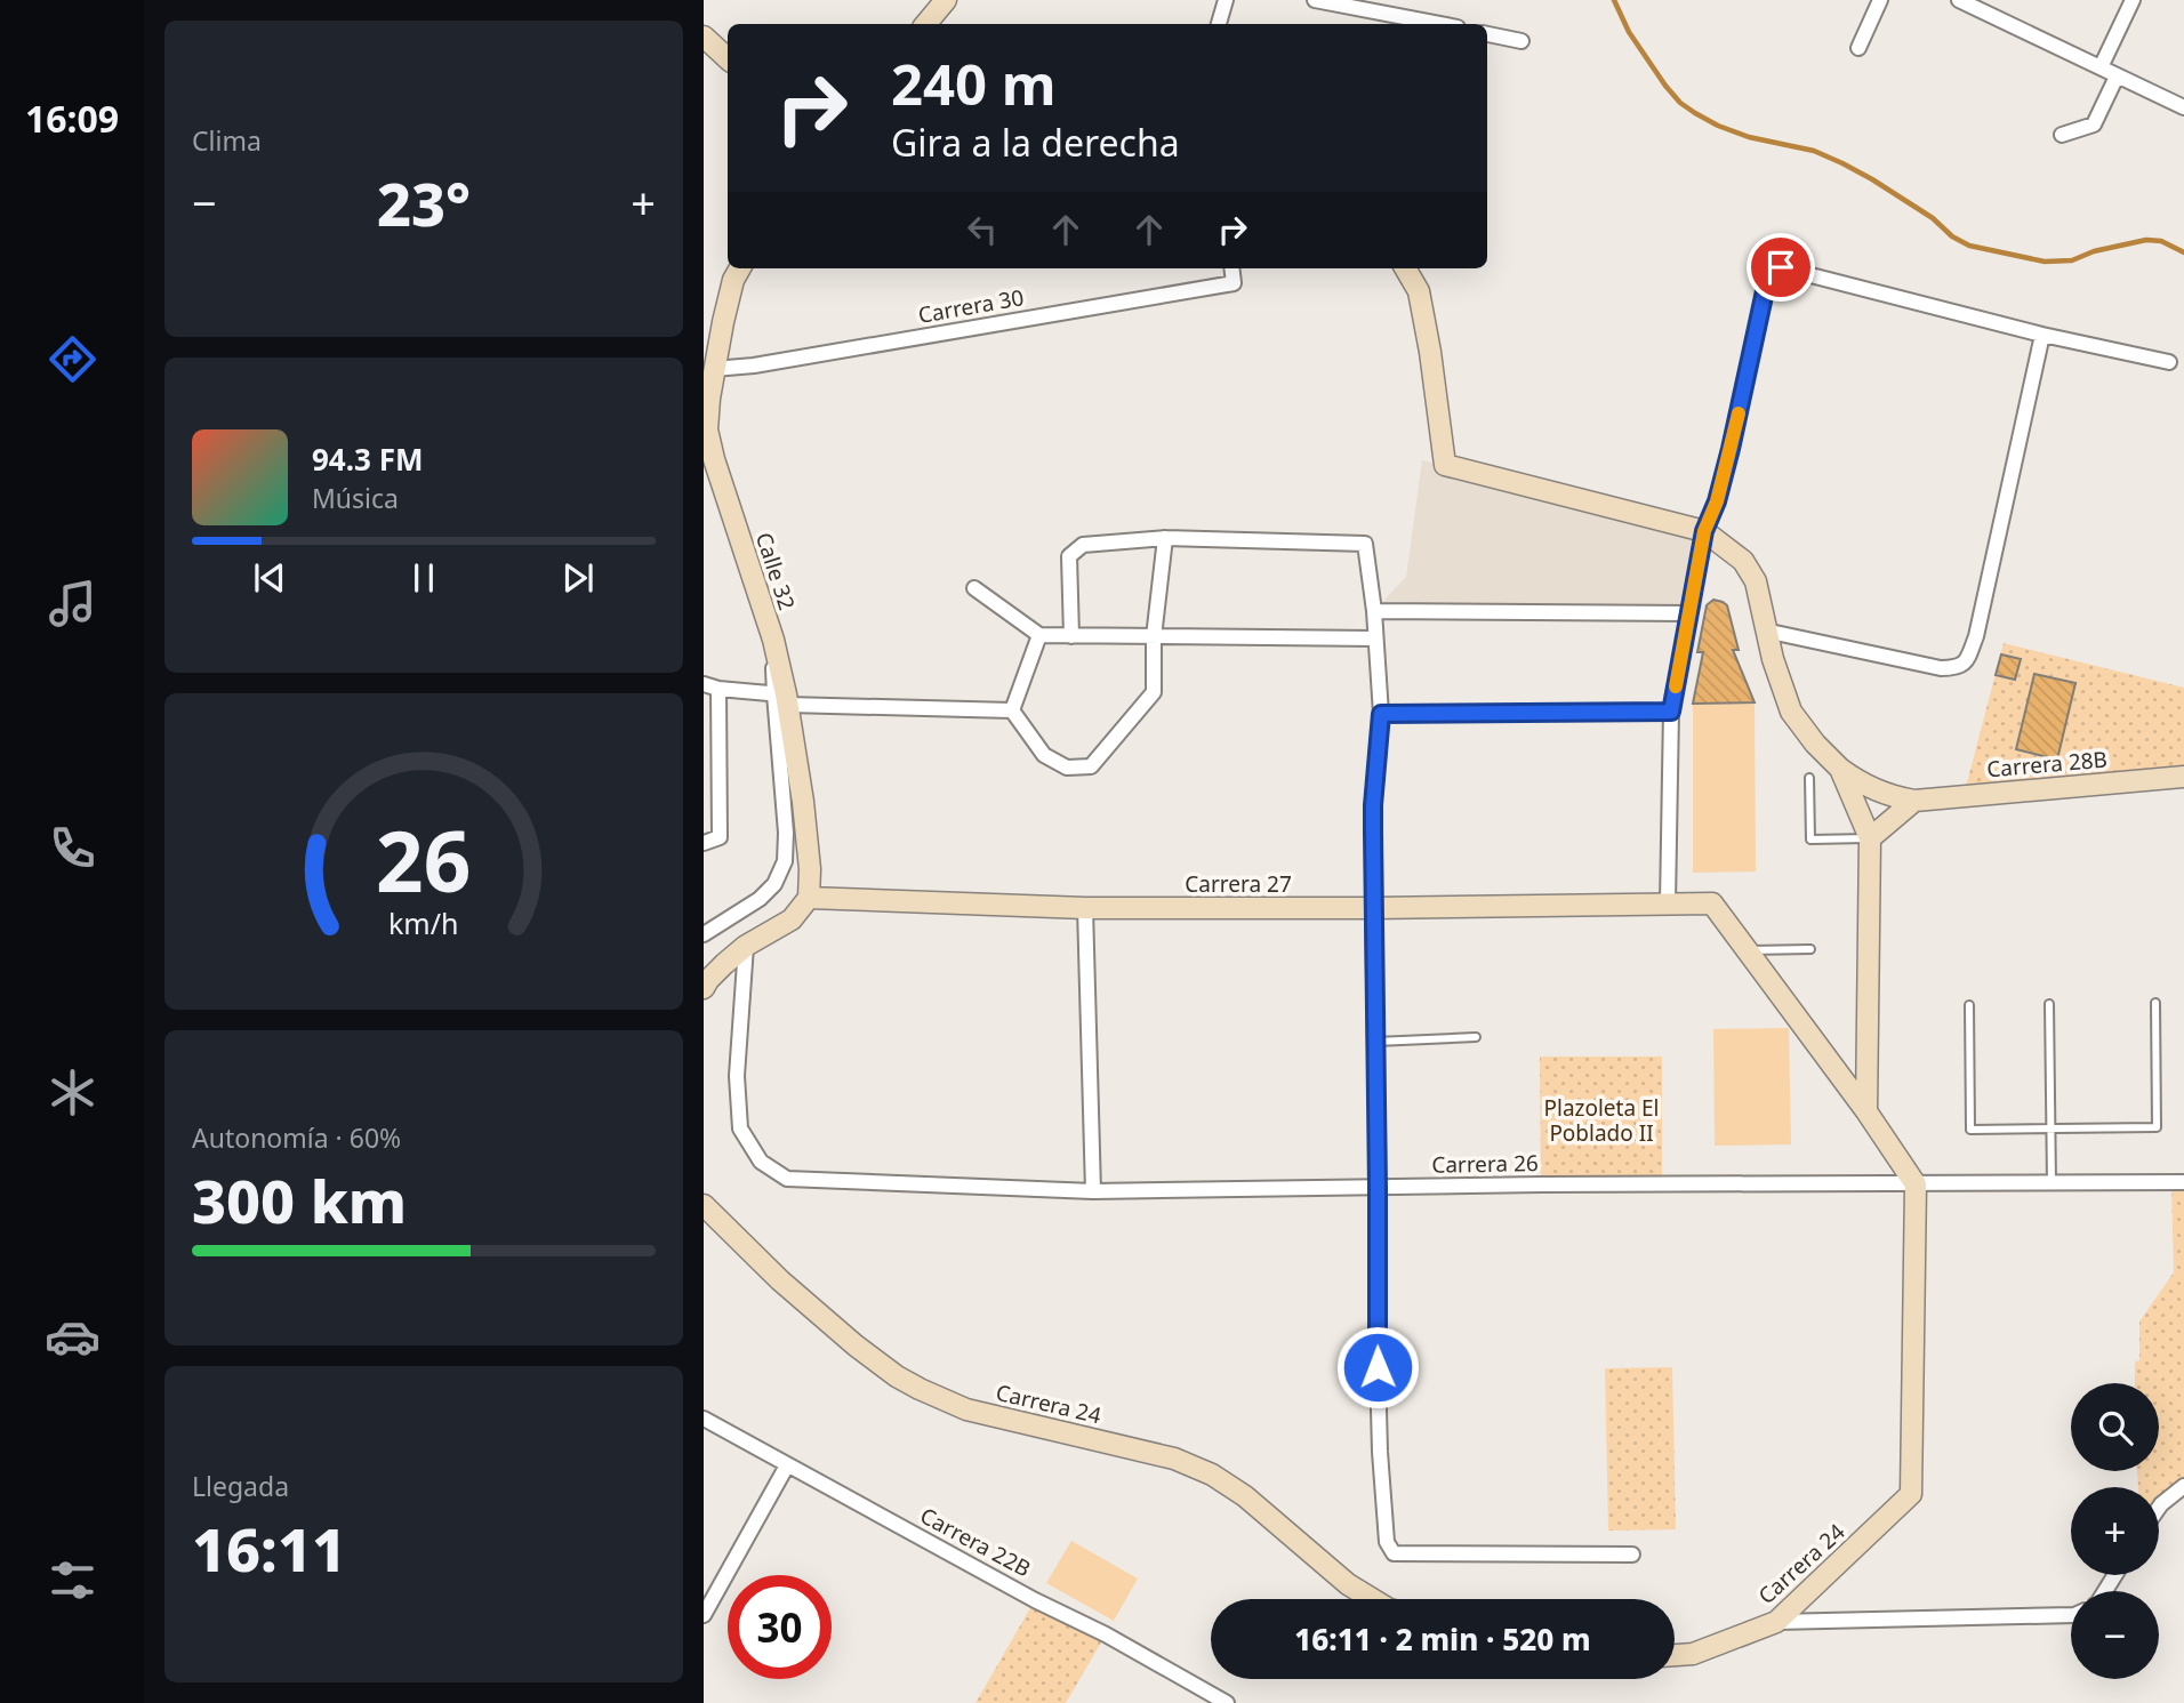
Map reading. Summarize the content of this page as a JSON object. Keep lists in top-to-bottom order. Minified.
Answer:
{"streets":{"main road":["Calle 32","Carrera 28B","Carrera 27","Carrera 24"],"street":["Carrera 30","Carrera 26","Carrera 22B"]},"crossings":[["Carrera 30","Calle 32"],["Calle 32","Carrera 27"],["Carrera 26","Carrera 24"]],"parks":["Plazoleta El Poblado II"],"page":{"tabs":"16:09","tile":["Clima",["Autonomía · 60%","300 km"],["Llegada","16:11"]],"turn":["240 m","Gira a la derecha"],"heat":["−","23°","+"],"song":["94.3 FM","Música"],"map_buttons":["+","−"],"limit":"30","trip":"16:11 · 2 min · 520 m","gauge":["26","km/h"]}}
